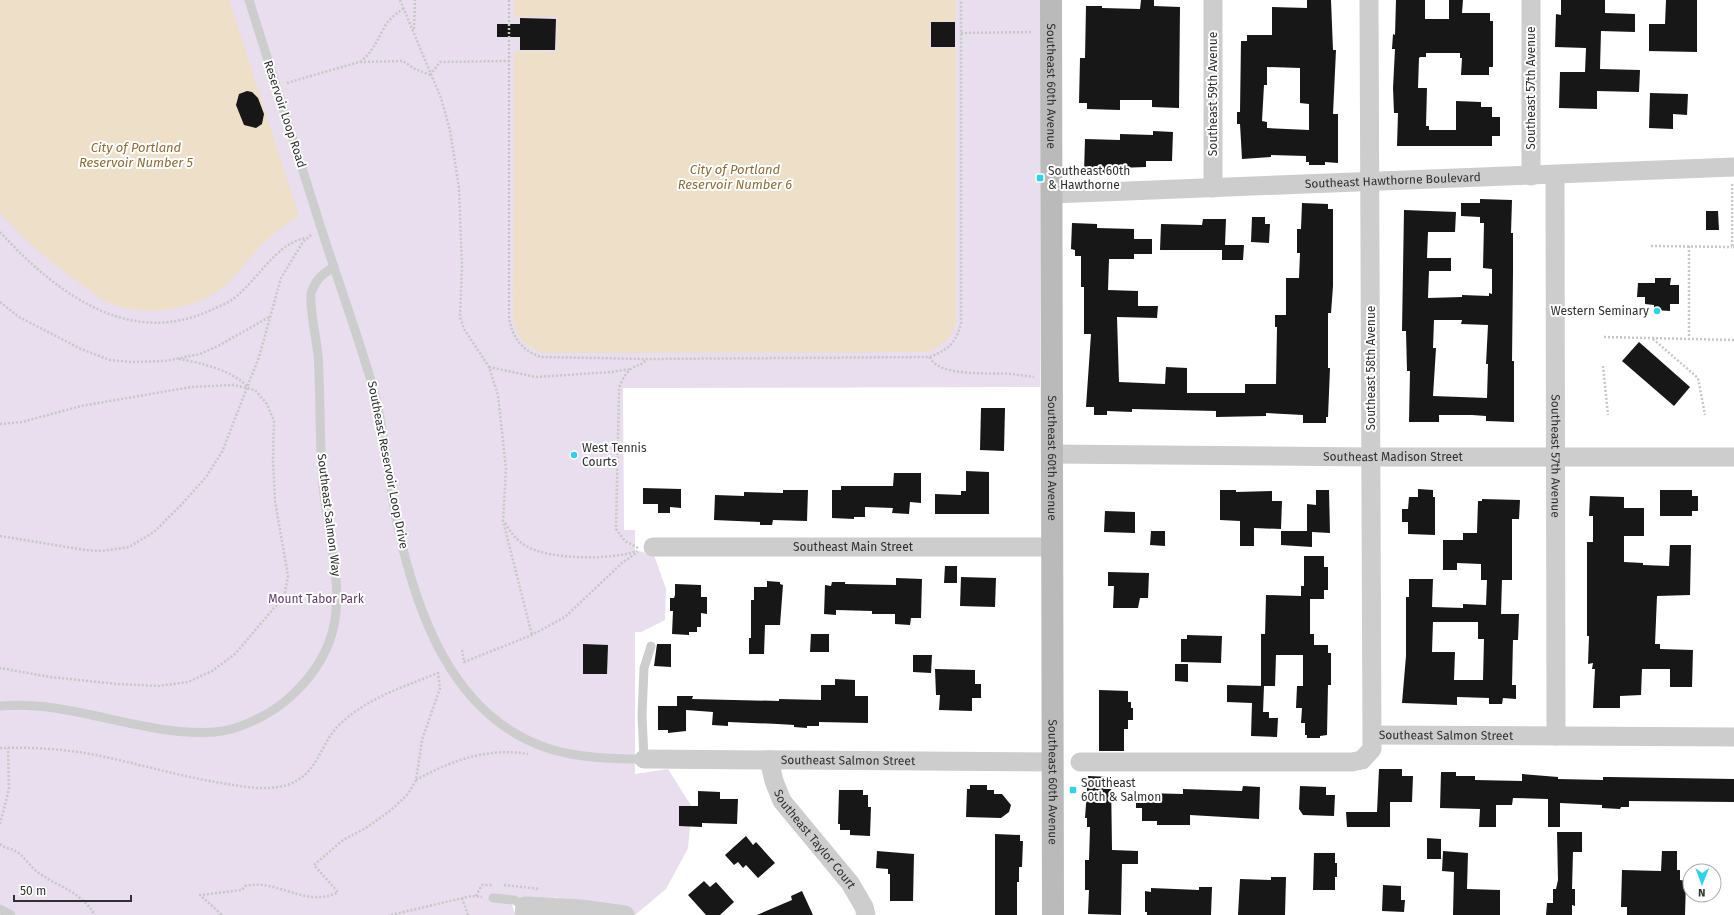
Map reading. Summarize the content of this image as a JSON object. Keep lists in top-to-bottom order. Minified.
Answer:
{"streets":{"main road":["Southeast 60th Avenue"],"street":["Southeast 57th Avenue","Southeast 59th Avenue","Southeast Hawthorne Boulevard","Southeast 58th Avenue","Southeast Madison Street","Southeast Main Street","Southeast Salmon Street","Southeast Taylor Court"],"lane":["Reservoir Loop Road","Southeast Reservoir Loop Drive","Southeast Salmon Way"]},"crossings":[["Southeast 60th Avenue","Southeast Hawthorne Boulevard"],["Southeast 60th Avenue","Southeast Madison Street"],["Southeast 60th Avenue","Southeast Main Street"],["Southeast 60th Avenue","Southeast Salmon Street"],["Southeast 57th Avenue","Southeast Hawthorne Boulevard"],["Southeast 57th Avenue","Southeast Madison Street"],["Southeast 57th Avenue","Southeast Salmon Street"],["Southeast 59th Avenue","Southeast Hawthorne Boulevard"],["Reservoir Loop Road","Southeast Reservoir Loop Drive"],["Southeast Hawthorne Boulevard","Southeast 58th Avenue"],["Southeast 58th Avenue","Southeast Madison Street"],["Southeast 58th Avenue","Southeast Salmon Street"],["Southeast Reservoir Loop Drive","Southeast Salmon Way"],["Southeast Reservoir Loop Drive","Southeast Salmon Street"],["Southeast Salmon Street","Southeast Taylor Court"]],"water":["City of Portland Reservoir Number 5","City of Portland Reservoir Number 6"],"parks":["Mount Tabor Park"],"places":{"transit":["Southeast 60th & Hawthorne","Southeast 60th & Salmon"],"other":["Western Seminary","West Tennis Courts"]},"scale_bar":"50 m","north":"bottom"}
